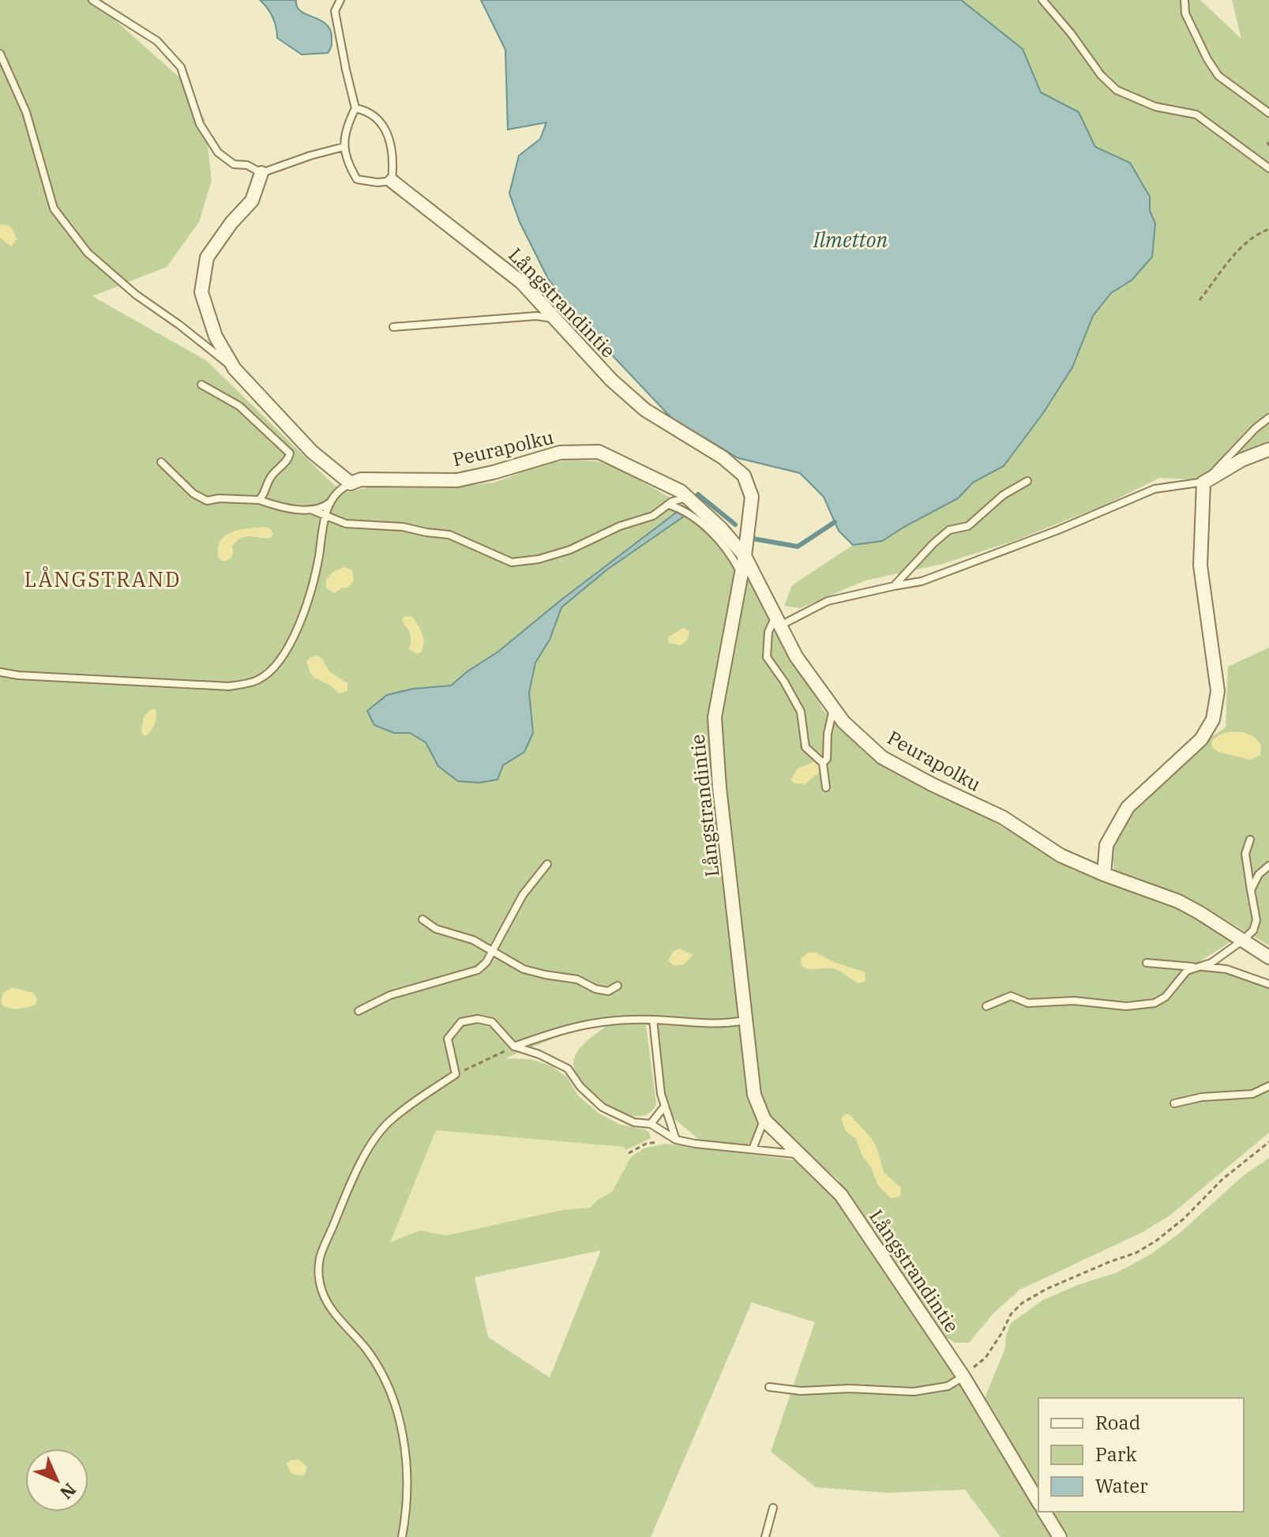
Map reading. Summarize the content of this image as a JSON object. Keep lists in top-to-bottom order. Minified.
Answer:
{"streets":{"street":["Långstrandintie","Peurapolku"]},"crossings":[["Långstrandintie","Peurapolku"]],"districts":["LÅNGSTRAND"],"water":["Ilmetton"],"legend":["Road","Park","Water"],"north":"bottom right"}
